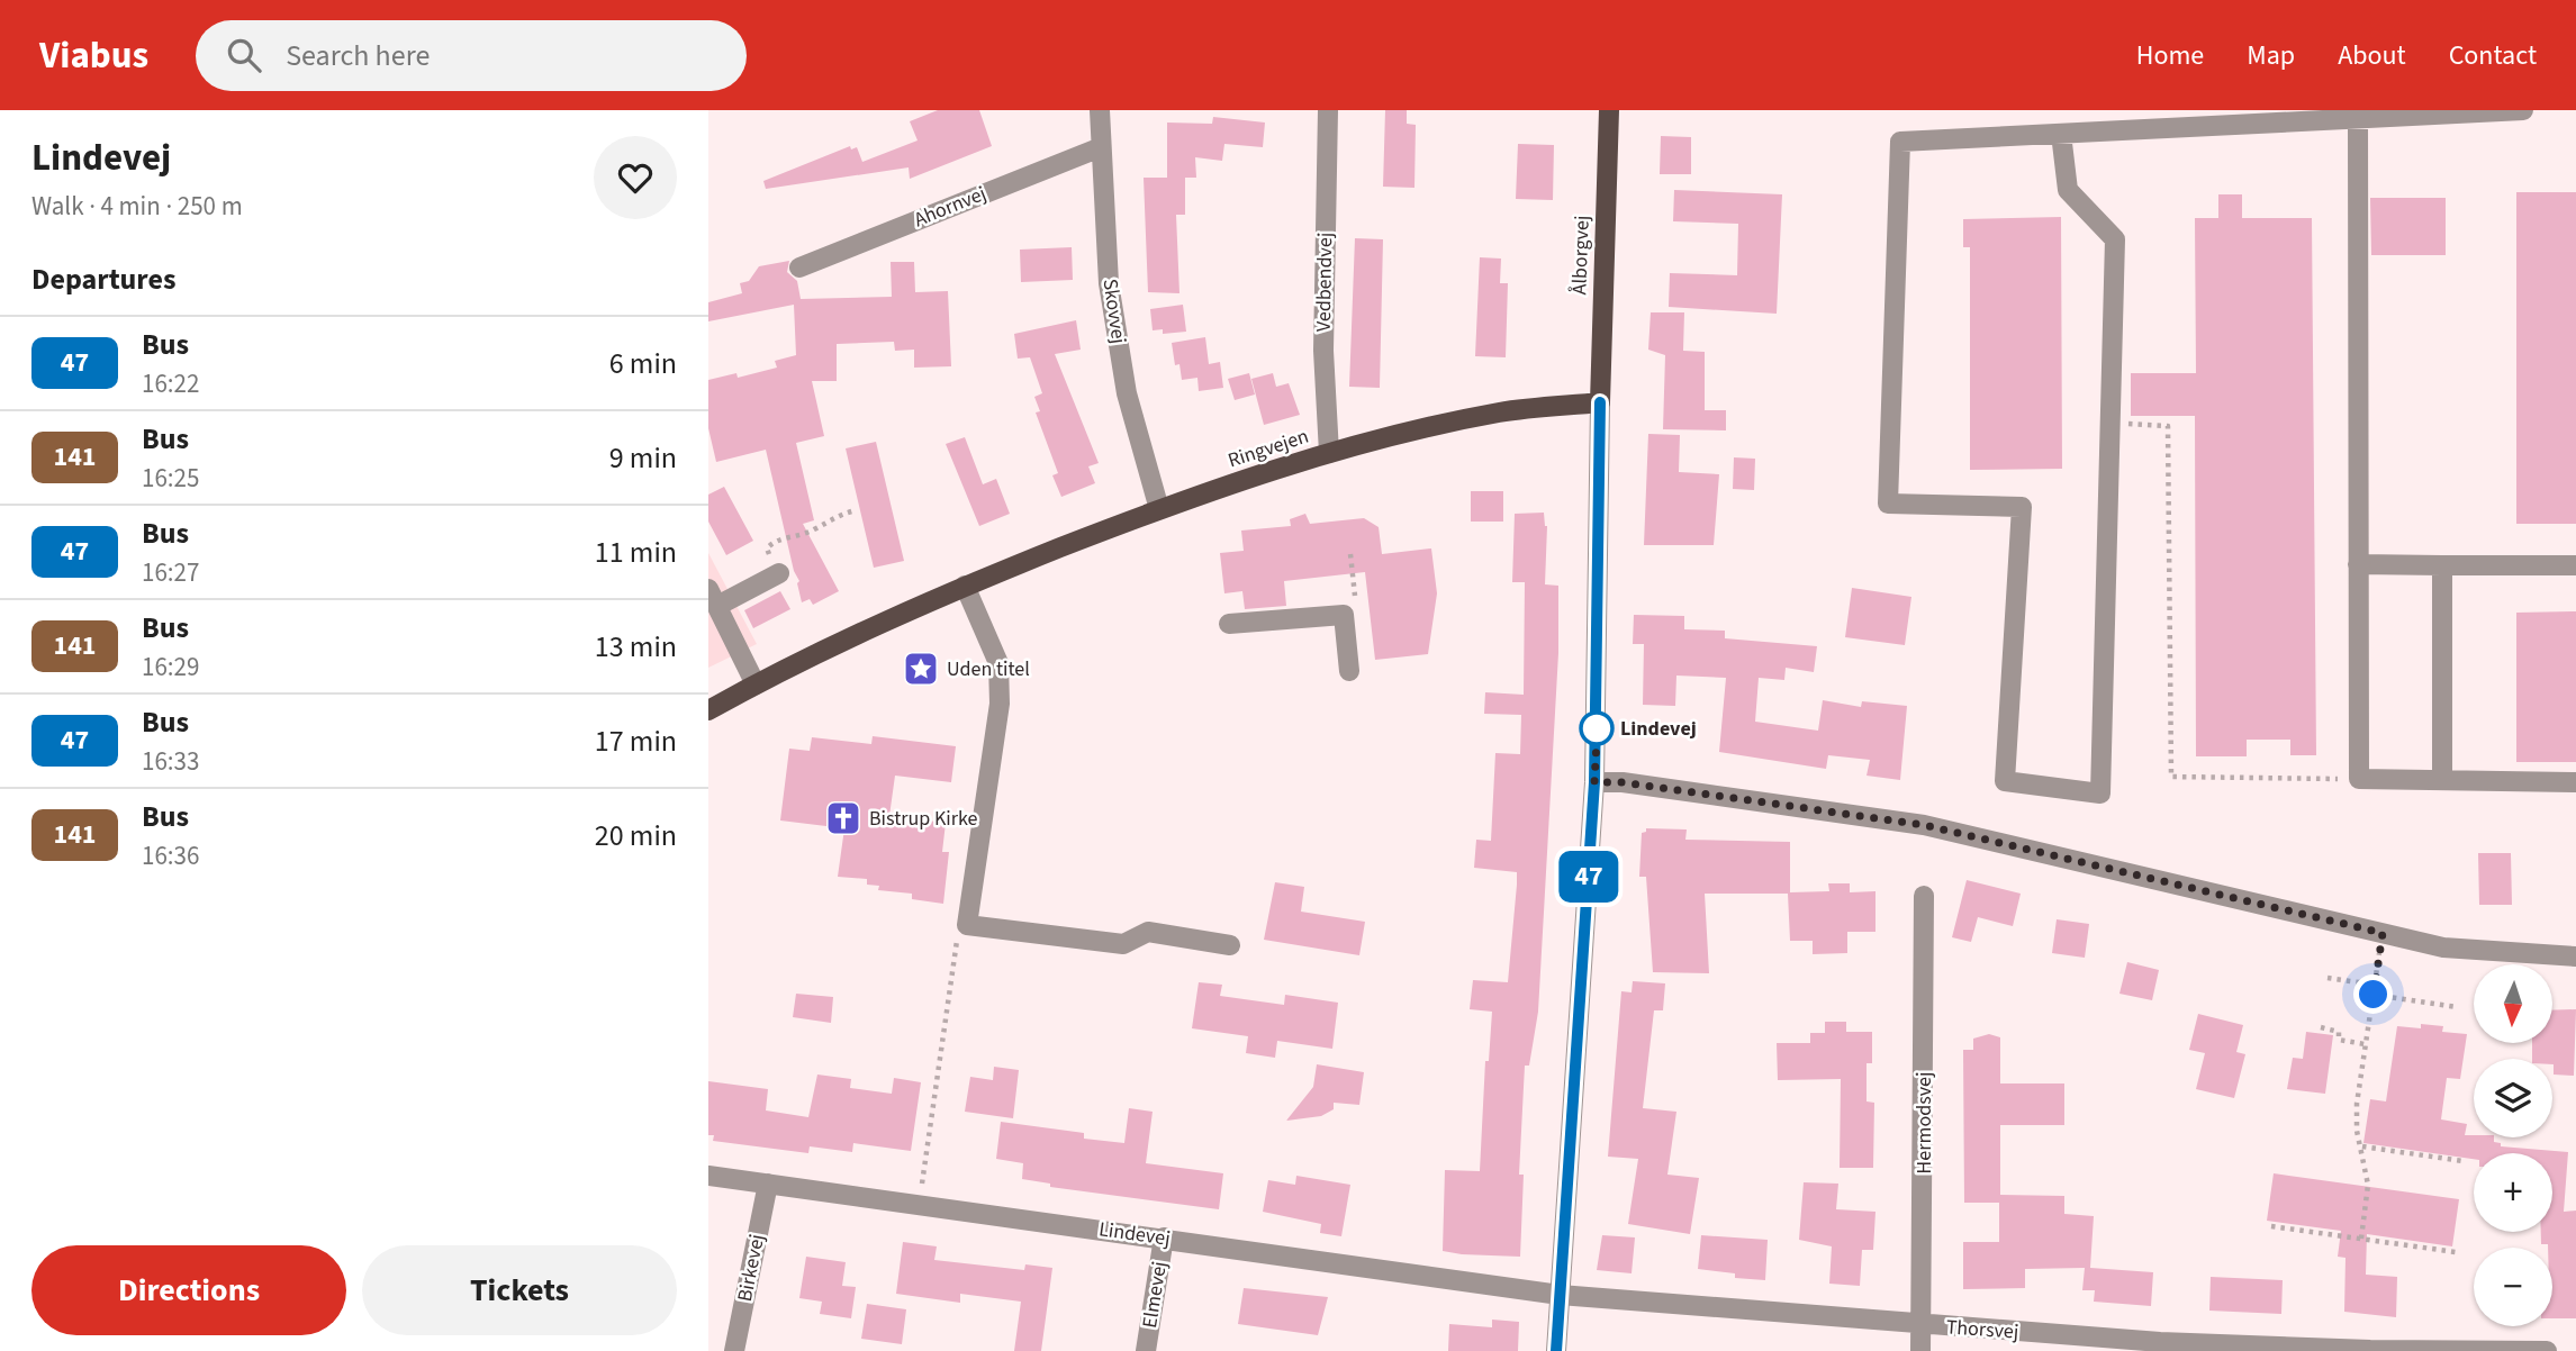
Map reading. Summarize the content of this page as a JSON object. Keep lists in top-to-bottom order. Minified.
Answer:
{"streets":{"main road":["Ålborgvej","Ringvejen"],"street":["Ahornvej","Vedbendvej","Skovvej","Hermodsvej","Lindevej","Birkevej","Elmevej","Thorsvej"]},"crossings":[["Ahornvej","Skovvej"],["Ålborgvej","Ringvejen"],["Vedbendvej","Ringvejen"],["Skovvej","Ringvejen"],["Hermodsvej","Thorsvej"],["Lindevej","Birkevej"],["Lindevej","Elmevej"],["Lindevej","Thorsvej"]],"places":{"place":["Uden titel"],"other":["Lindevej"],"church":["Bistrup Kirke"]},"lines":["bus line 47"],"north":"bottom","page":{"header":"Viabus","search":"Search here","nav":["Home","Map","About","Contact"],"heading":[["Lindevej","Walk · 4 min · 250 m"],"Departures"],"on_map":"47","list":[{"mark":"47","name":"Bus","note":"16:22","value":"6 min"},{"mark":"141","name":"Bus","note":"16:25","value":"9 min"},{"mark":"47","name":"Bus","note":"16:27","value":"11 min"},{"mark":"141","name":"Bus","note":"16:29","value":"13 min"},{"mark":"47","name":"Bus","note":"16:33","value":"17 min"},{"mark":"141","name":"Bus","note":"16:36","value":"20 min"}],"map_buttons":["+","−"],"buttons":["Directions","Tickets"]}}
